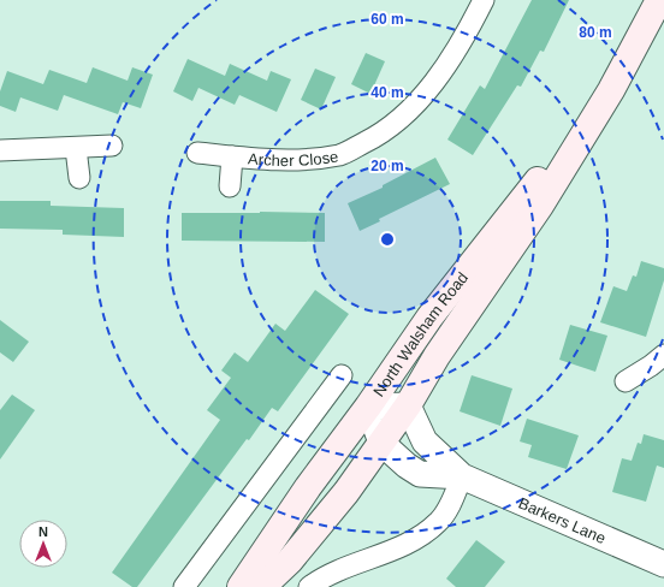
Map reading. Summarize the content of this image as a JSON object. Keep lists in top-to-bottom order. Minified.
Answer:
{"streets":{"main road":["North Walsham Road"],"street":["Archer Close","Barkers Lane"]},"crossings":[["North Walsham Road","Barkers Lane"]],"north":"top","rings":["60 m","80 m","40 m","20 m"]}
